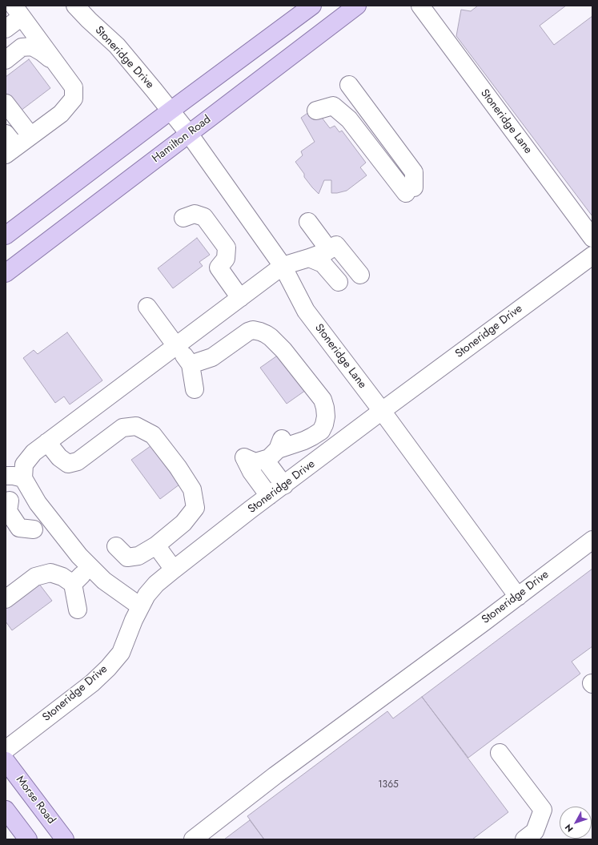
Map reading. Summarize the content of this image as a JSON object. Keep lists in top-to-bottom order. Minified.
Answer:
{"streets":{"main road":["Hamilton Road","Morse Road"],"street":["Stoneridge Drive","Stoneridge Lane"]},"crossings":[["Stoneridge Drive","Stoneridge Lane"],["Stoneridge Lane","Hamilton Road"]],"house_numbers":["1365"],"north":"bottom left"}
